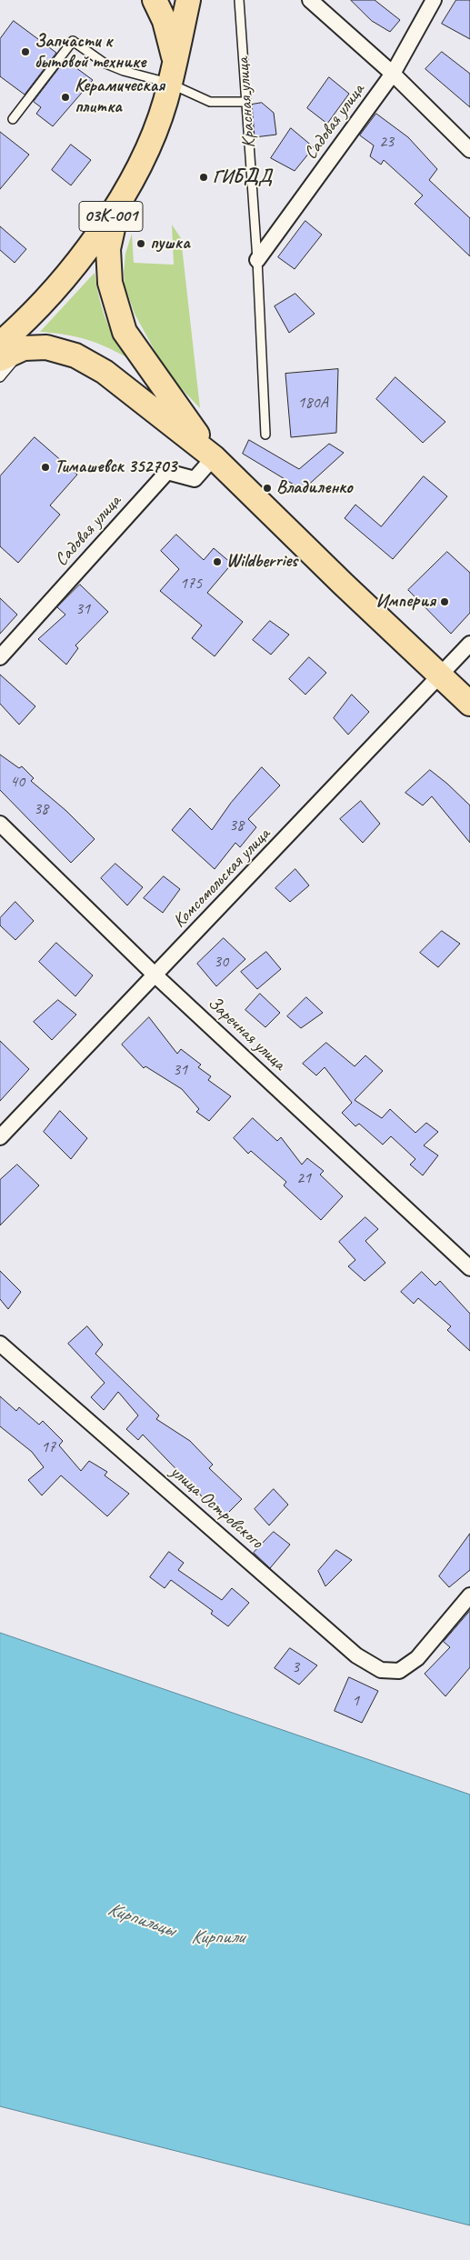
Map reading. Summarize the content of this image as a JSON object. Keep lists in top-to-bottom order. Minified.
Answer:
{"streets":{"main road":["03К-001"],"street":["Садовая улица","Комсомольская улица","Заречная улица","улица Островского"],"lane":["Красная улица"]},"crossings":[["Красная улица","Садовая улица"],["Комсомольская улица","Заречная улица"]],"water":["Кирпильцы","Кирпили"],"places":["Запчасти к бытовой технике","Керамическая плитка","ГИБДД","пушка","Тимашевск 352703","Владиленко","Wildberries","Империя"],"house_numbers":["23","180А","175","31","40","38","38","30","31","21","17","3","1"]}
